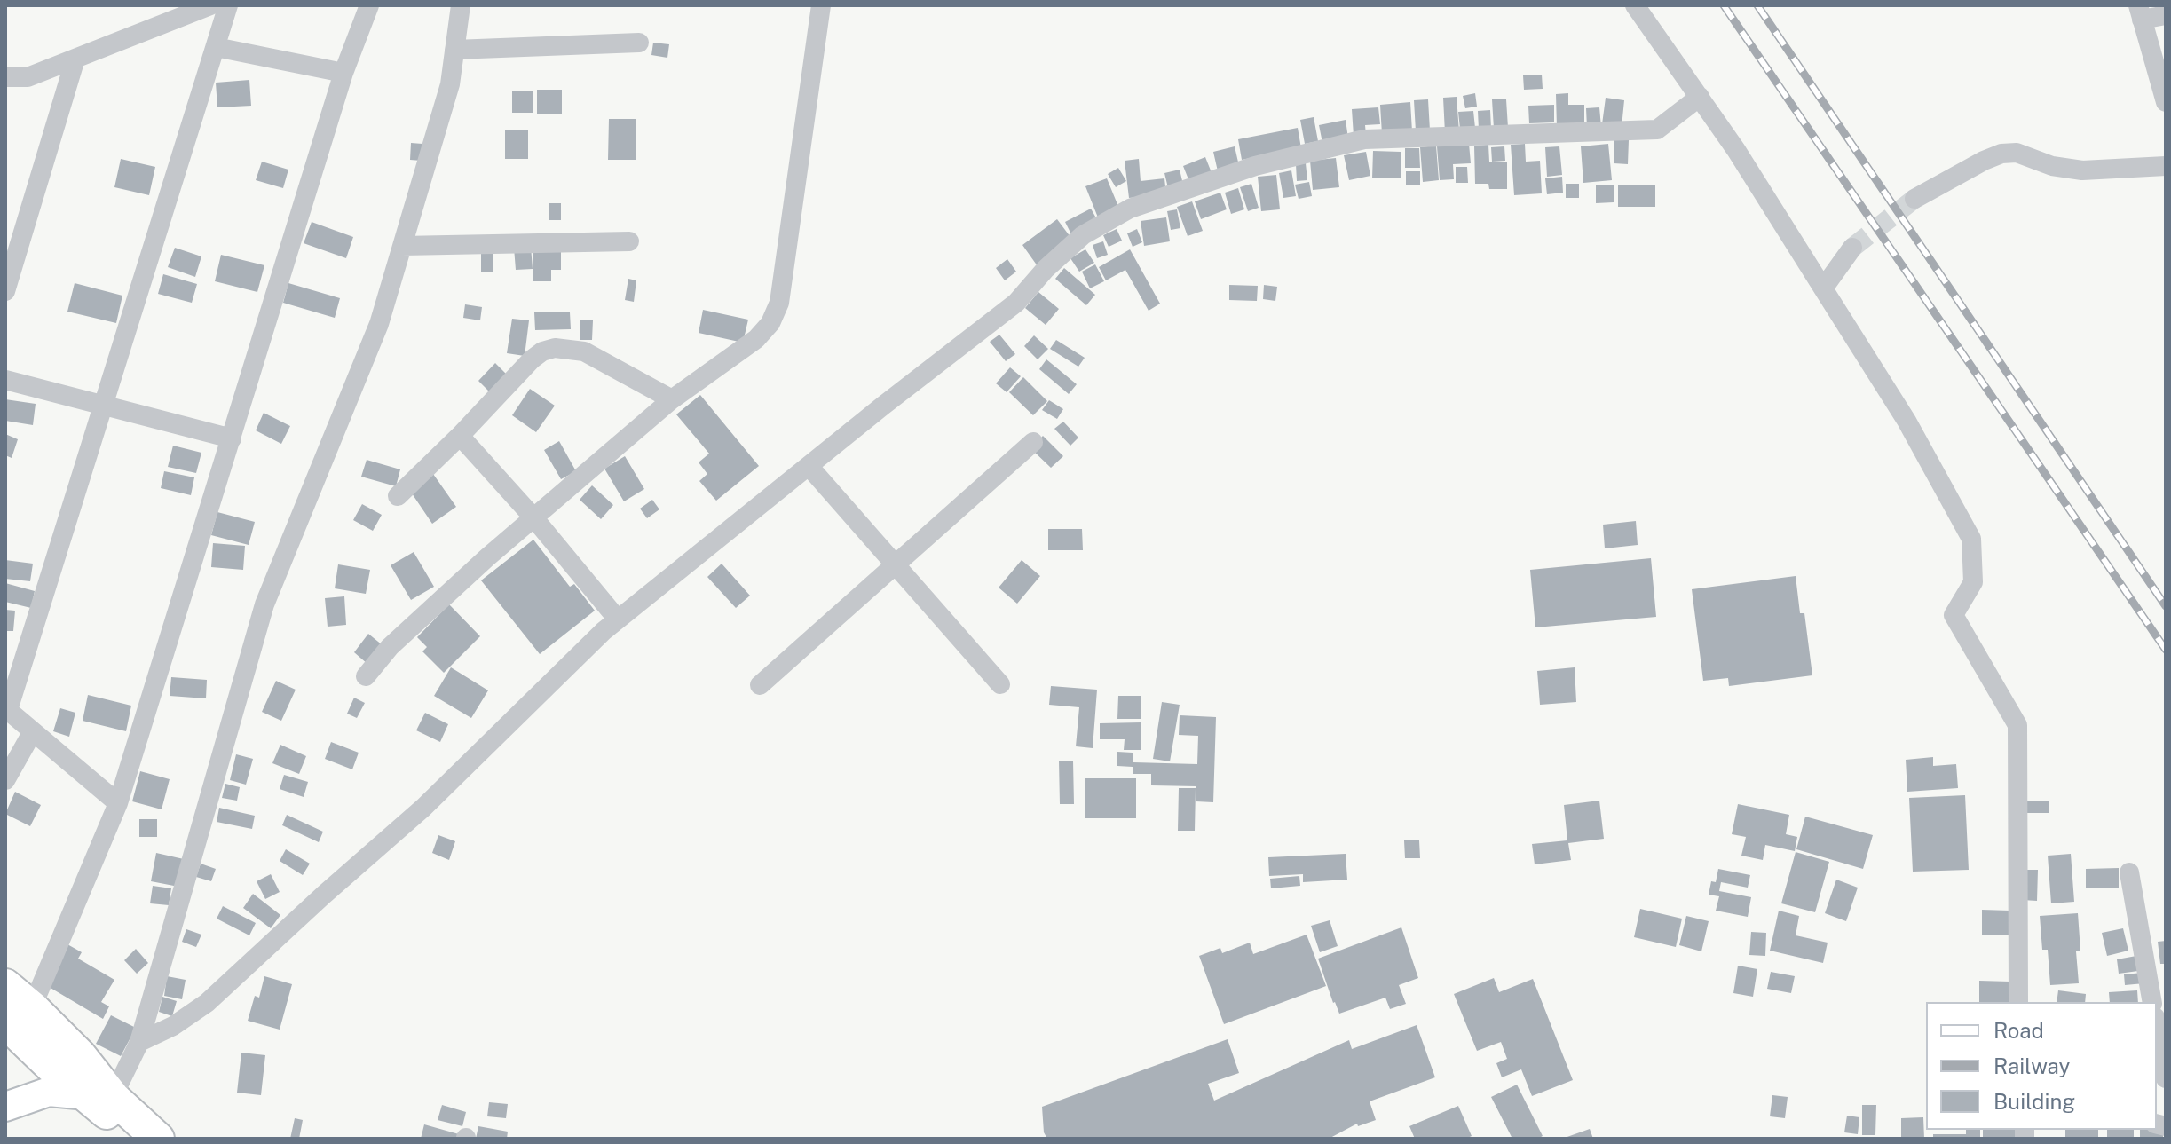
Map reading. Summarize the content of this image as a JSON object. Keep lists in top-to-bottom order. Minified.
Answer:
{"legend":["Road","Railway","Building"]}
